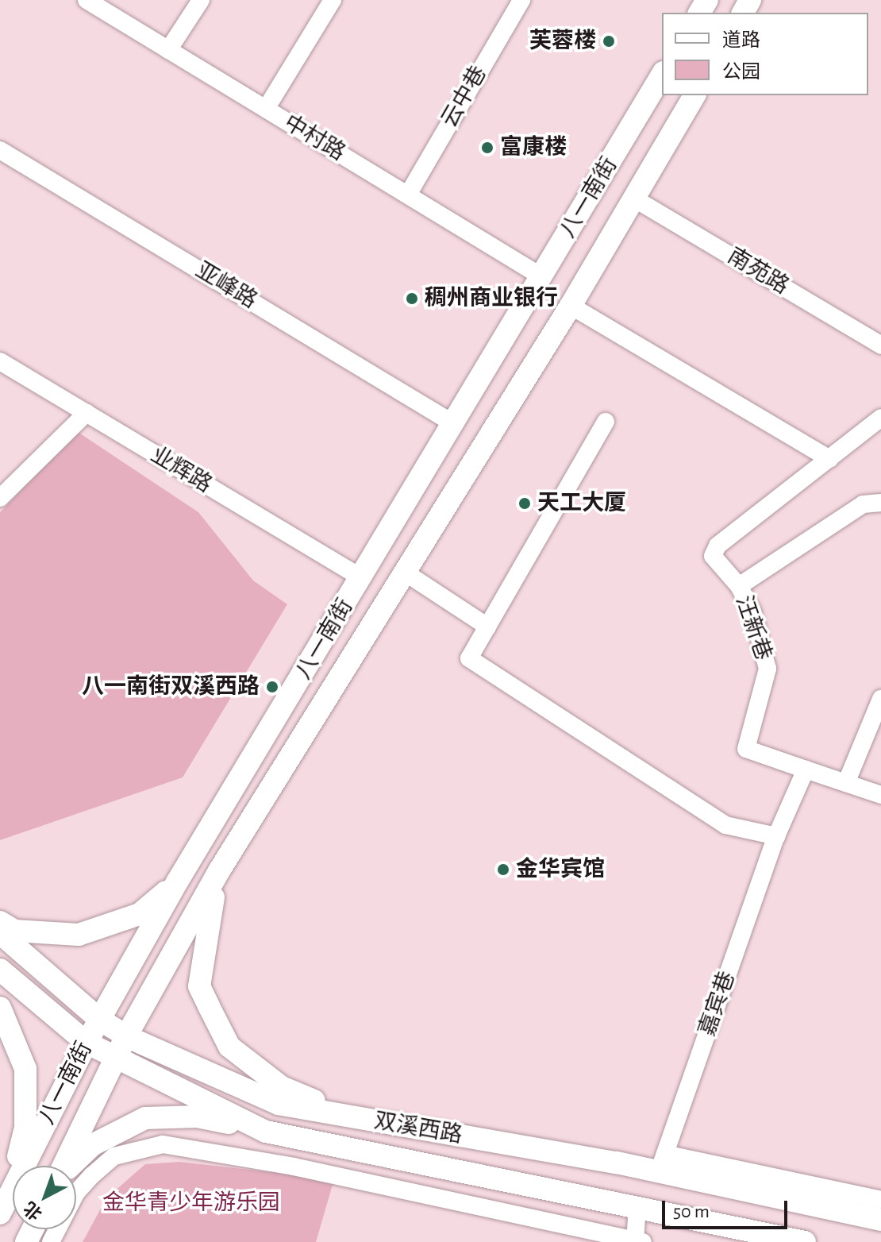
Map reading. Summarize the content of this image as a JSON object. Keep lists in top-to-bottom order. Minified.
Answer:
{"streets":{"main road":["八一南街","双溪西路"],"street":["云中巷","中村路","南苑路","亚峰路","业辉路","汪新巷","嘉宾巷"]},"crossings":[["云中巷","中村路"],["中村路","八一南街"],["八一南街","南苑路"],["八一南街","亚峰路"],["八一南街","业辉路"],["八一南街","双溪西路"],["汪新巷","嘉宾巷"],["嘉宾巷","双溪西路"]],"parks":["金华青少年游乐园"],"places":["芙蓉楼","富康楼","稠州商业银行","天工大厦","八一南街双溪西路","金华宾馆"],"legend":["道路","公园"],"scale_bar":"50 m","north":"bottom left"}
